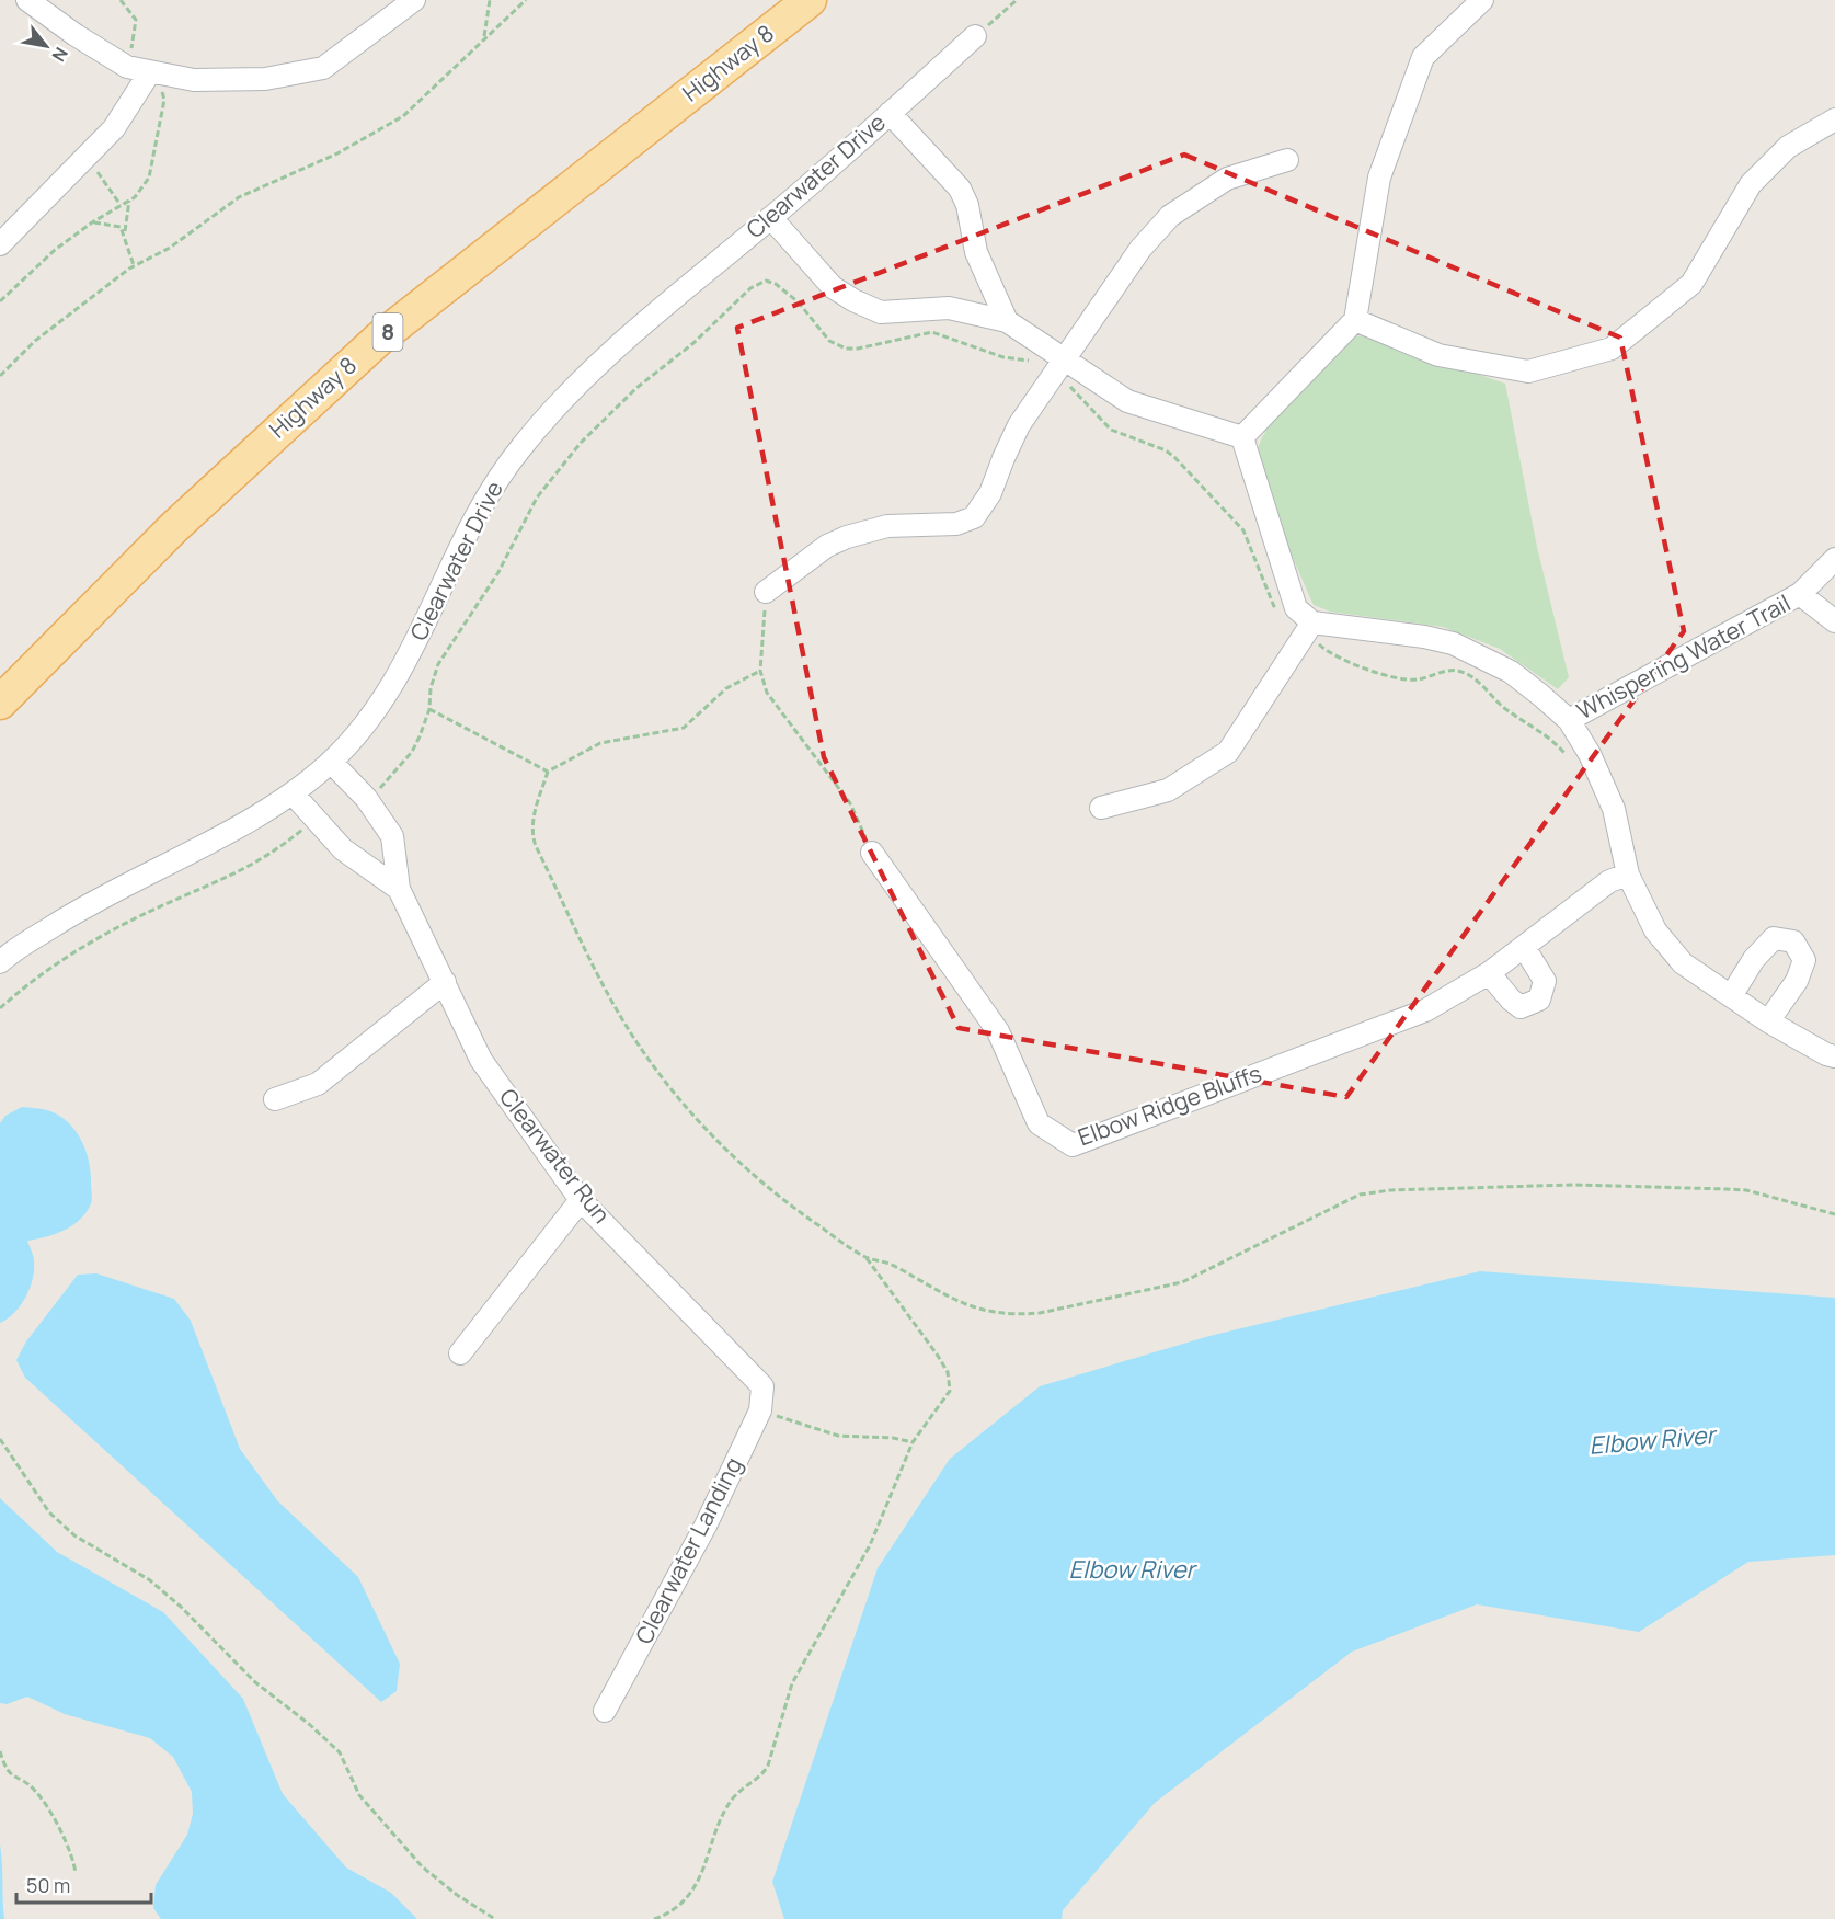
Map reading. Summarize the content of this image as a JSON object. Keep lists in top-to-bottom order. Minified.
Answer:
{"streets":{"main road":["Highway 8","8"],"street":["Clearwater Drive","Whispering Water Trail","Elbow Ridge Bluffs","Clearwater Run","Clearwater Landing"]},"crossings":[["Clearwater Drive","Clearwater Run"],["Clearwater Run","Clearwater Landing"]],"water":["Elbow River"],"scale_bar":"50 m","north":"bottom right"}
